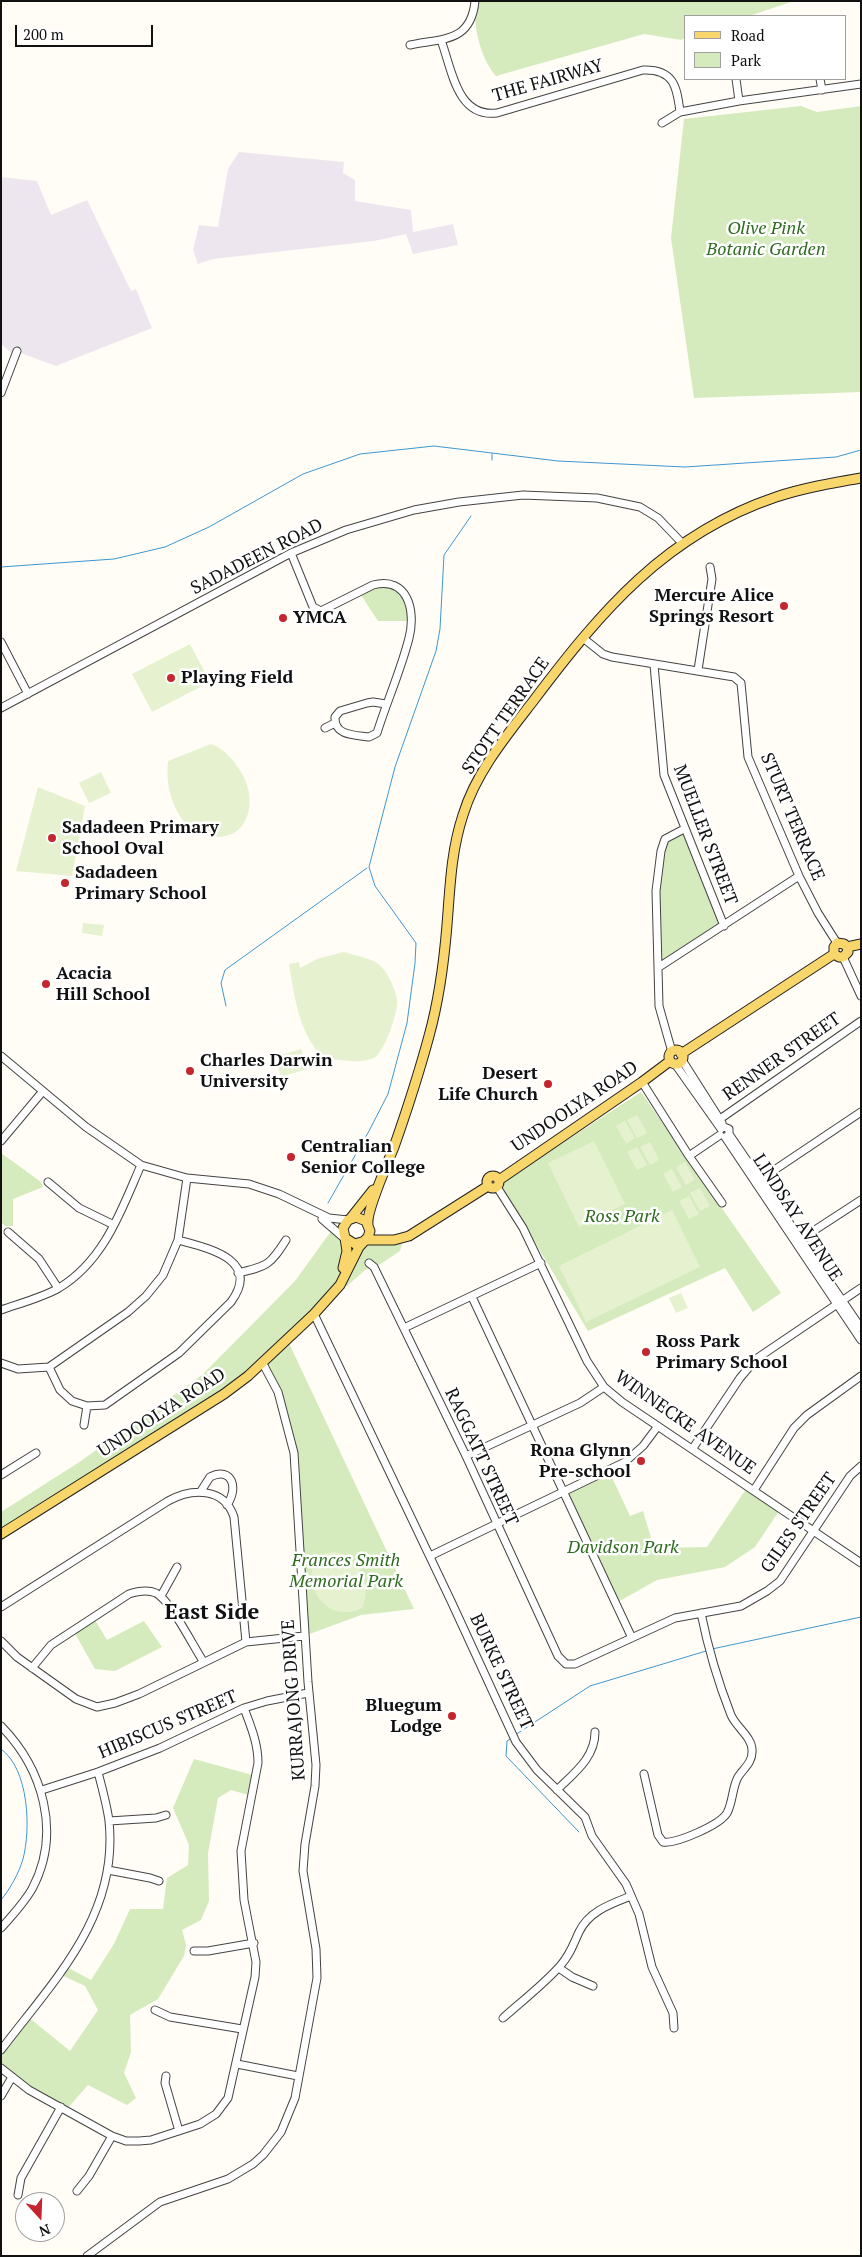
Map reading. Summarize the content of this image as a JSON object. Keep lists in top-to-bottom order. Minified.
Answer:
{"streets":{"main road":["STOTT TERRACE","UNDOOLYA ROAD"],"street":["THE FAIRWAY","SADADEEN ROAD","STURT TERRACE","MUELLER STREET","RENNER STREET","LINDSAY AVENUE","WINNECKE AVENUE","RAGGATT STREET","GILES STREET","BURKE STREET","KURRAJONG DRIVE","HIBISCUS STREET"]},"crossings":[["SADADEEN ROAD","STOTT TERRACE"],["STOTT TERRACE","STURT TERRACE"],["STOTT TERRACE","UNDOOLYA ROAD"],["STURT TERRACE","MUELLER STREET"],["STURT TERRACE","UNDOOLYA ROAD"],["MUELLER STREET","LINDSAY AVENUE"],["RENNER STREET","LINDSAY AVENUE"],["UNDOOLYA ROAD","LINDSAY AVENUE"],["UNDOOLYA ROAD","WINNECKE AVENUE"],["UNDOOLYA ROAD","BURKE STREET"],["UNDOOLYA ROAD","KURRAJONG DRIVE"],["WINNECKE AVENUE","GILES STREET"],["RAGGATT STREET","GILES STREET"],["KURRAJONG DRIVE","HIBISCUS STREET"]],"districts":["East Side"],"parks":["Olive Pink Botanic Garden","Ross Park","Davidson Park","Frances Smith Memorial Park"],"places":["Mercure Alice Springs Resort","YMCA","Playing Field","Sadadeen Primary School Oval","Sadadeen Primary School","Acacia Hill School","Charles Darwin University","Desert Life Church","Centralian Senior College","Ross Park Primary School","Rona Glynn Pre-school","Bluegum Lodge"],"legend":["Road","Park"],"scale_bar":"200 m","north":"bottom"}
